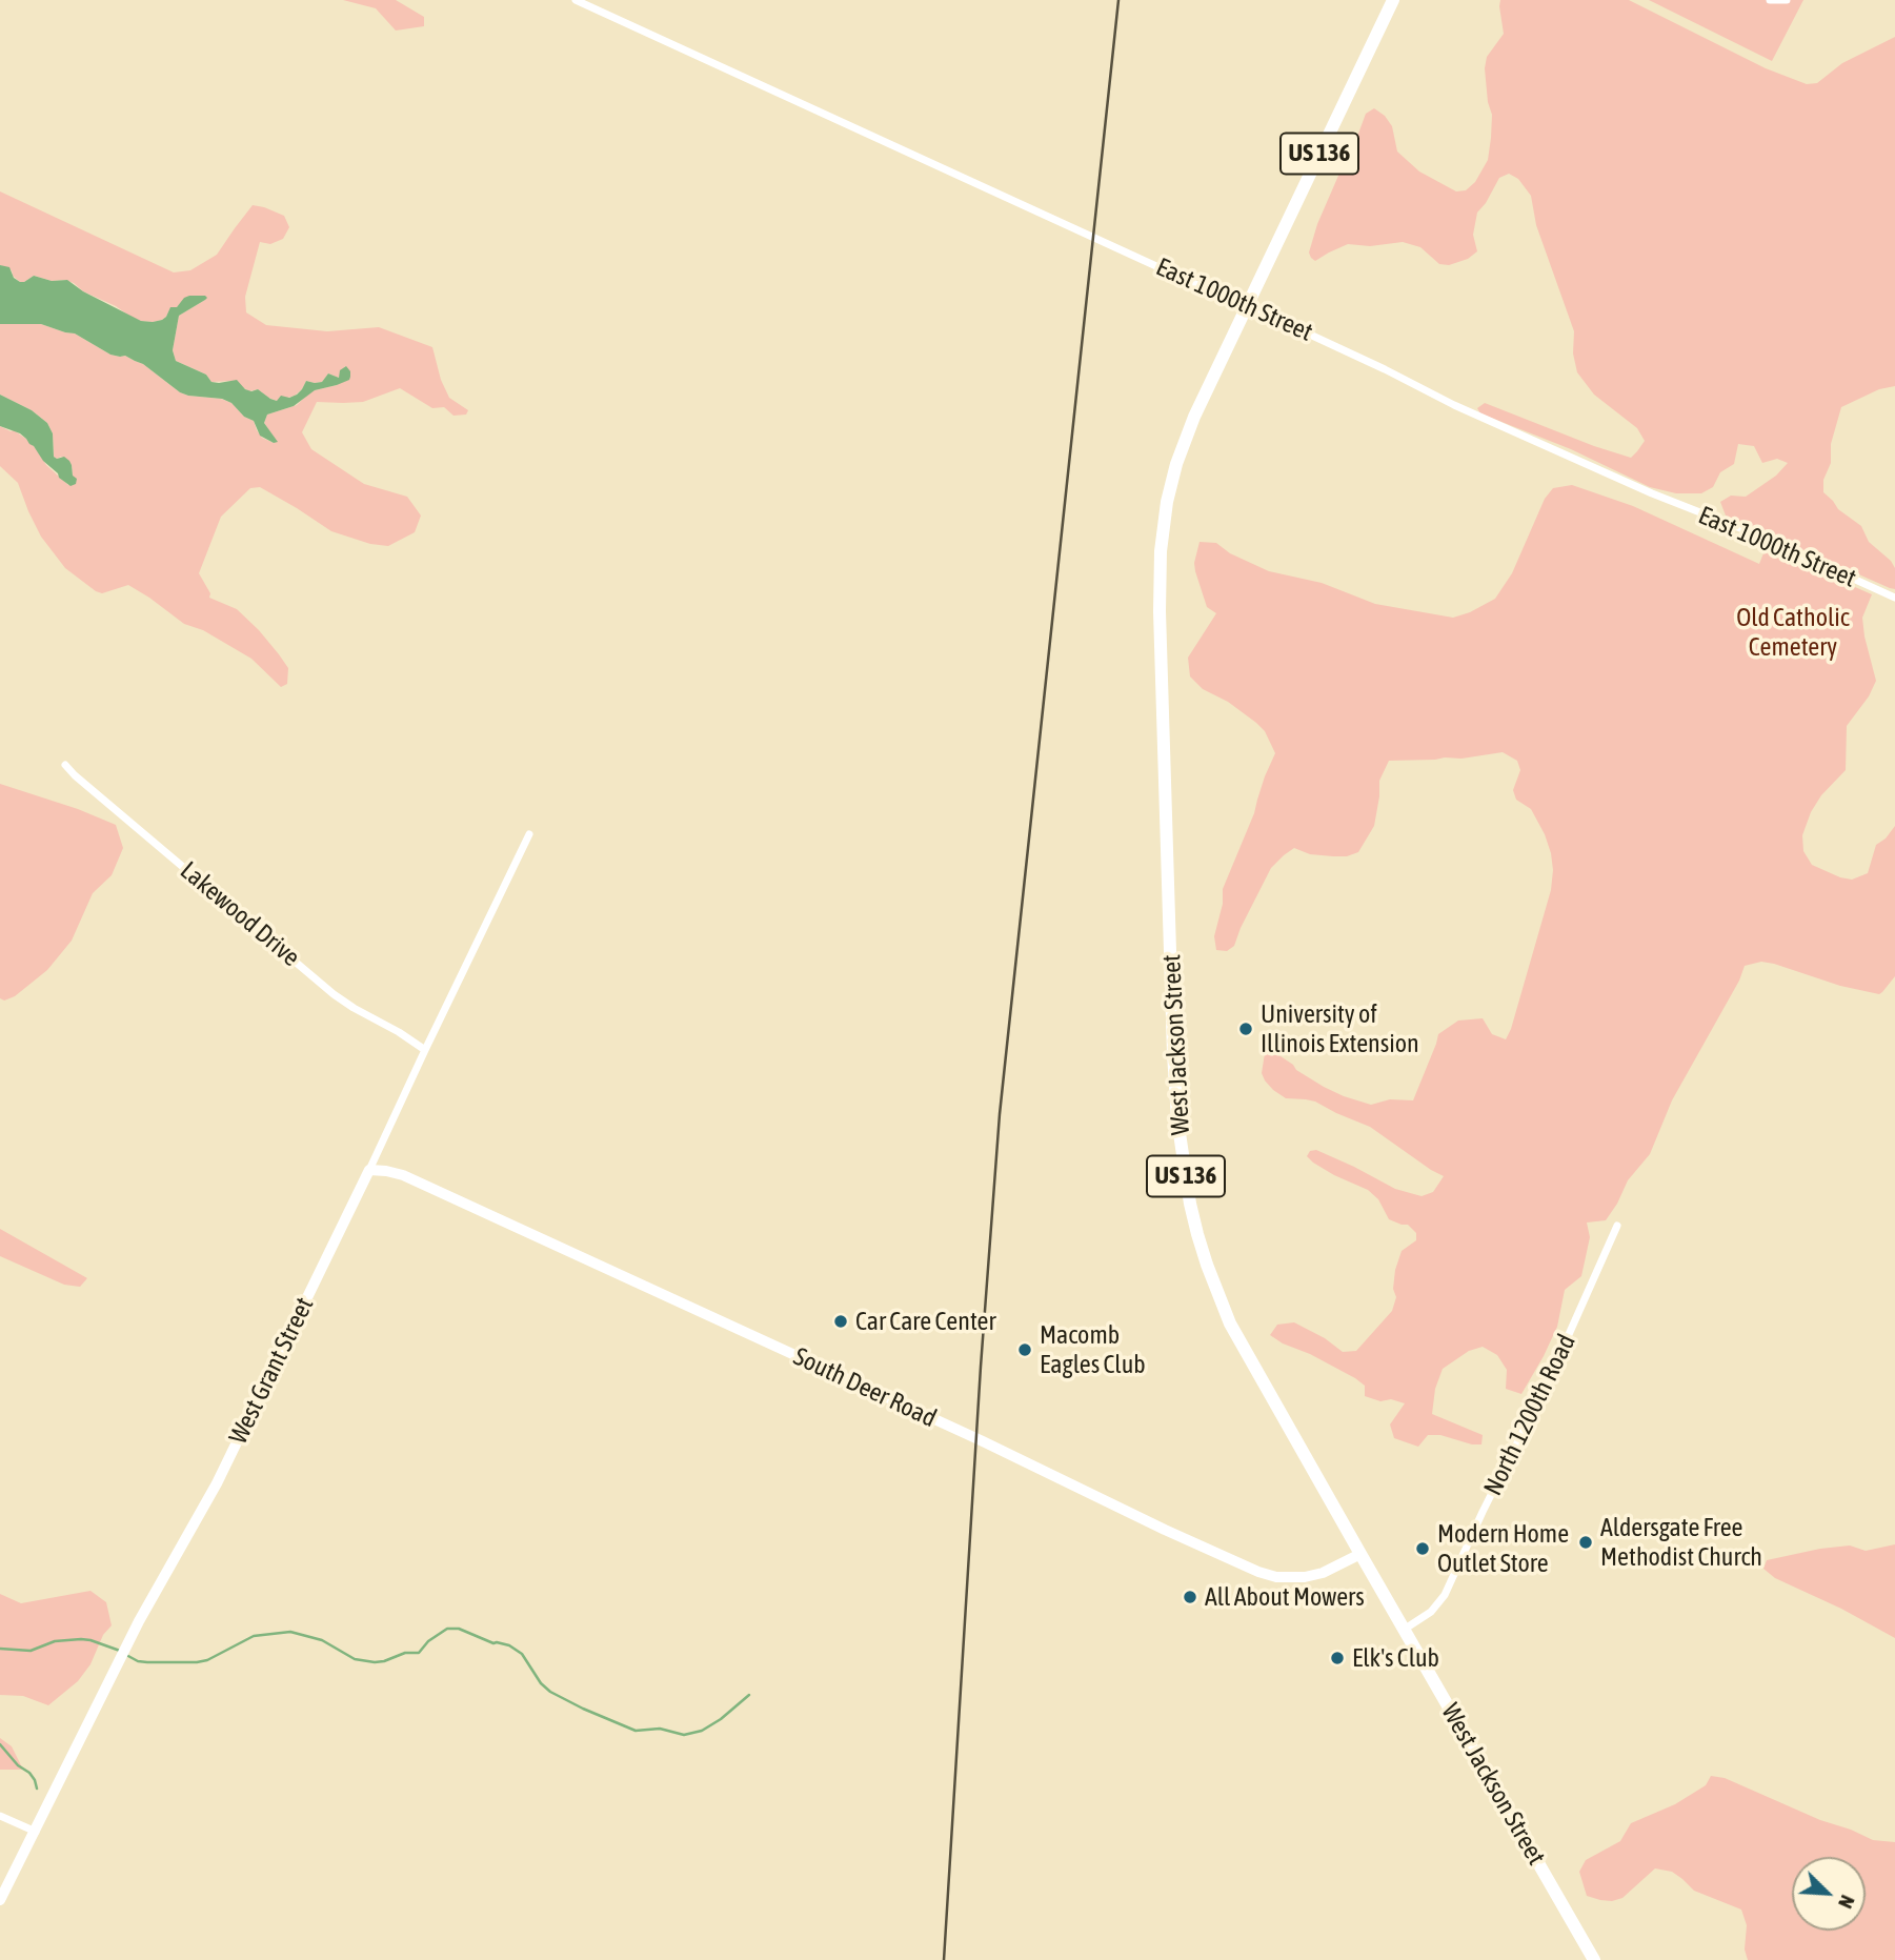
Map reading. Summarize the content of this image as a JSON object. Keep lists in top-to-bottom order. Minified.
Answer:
{"streets":{"main road":["US 136","West Jackson Street","West Grant Street","South Deer Road"],"street":["East 1000th Street","Lakewood Drive","North 1200th Road"]},"crossings":[["US 136","East 1000th Street"],["US 136","West Jackson Street"],["East 1000th Street","West Jackson Street"],["Lakewood Drive","West Grant Street"],["West Jackson Street","South Deer Road"],["West Jackson Street","North 1200th Road"],["West Grant Street","South Deer Road"]],"parks":["Old Catholic Cemetery"],"places":["University of Illinois Extension","Car Care Center","Macomb Eagles Club","Aldersgate Free Methodist Church","Modern Home Outlet Store","All About Mowers","Elk's Club"],"north":"bottom right"}
